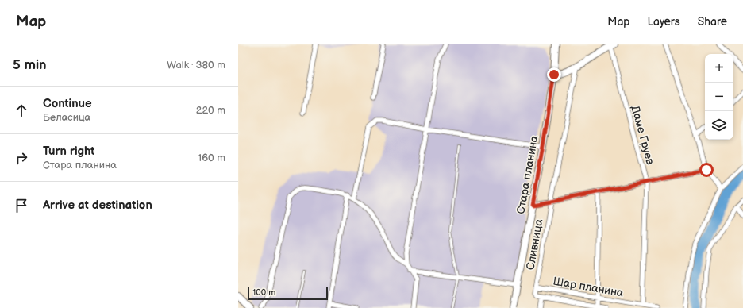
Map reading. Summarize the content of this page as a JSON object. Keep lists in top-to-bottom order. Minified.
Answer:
{"streets":{"street":["Даме Груев","Стара планина","Сливница","Шар планина"]},"crossings":[["Даме Груев","Шар планина"],["Сливница","Шар планина"]],"scale_bar":"100 m","page":{"header":"Map","nav":["Map","Layers","Share"],"heading":["5 min","Walk · 380 m"],"map_buttons":["+","−"],"list":[["Continue","Беласица","220 m"],["Turn right","Стара планина","160 m"],"Arrive at destination"],"scale":"100 m"}}
